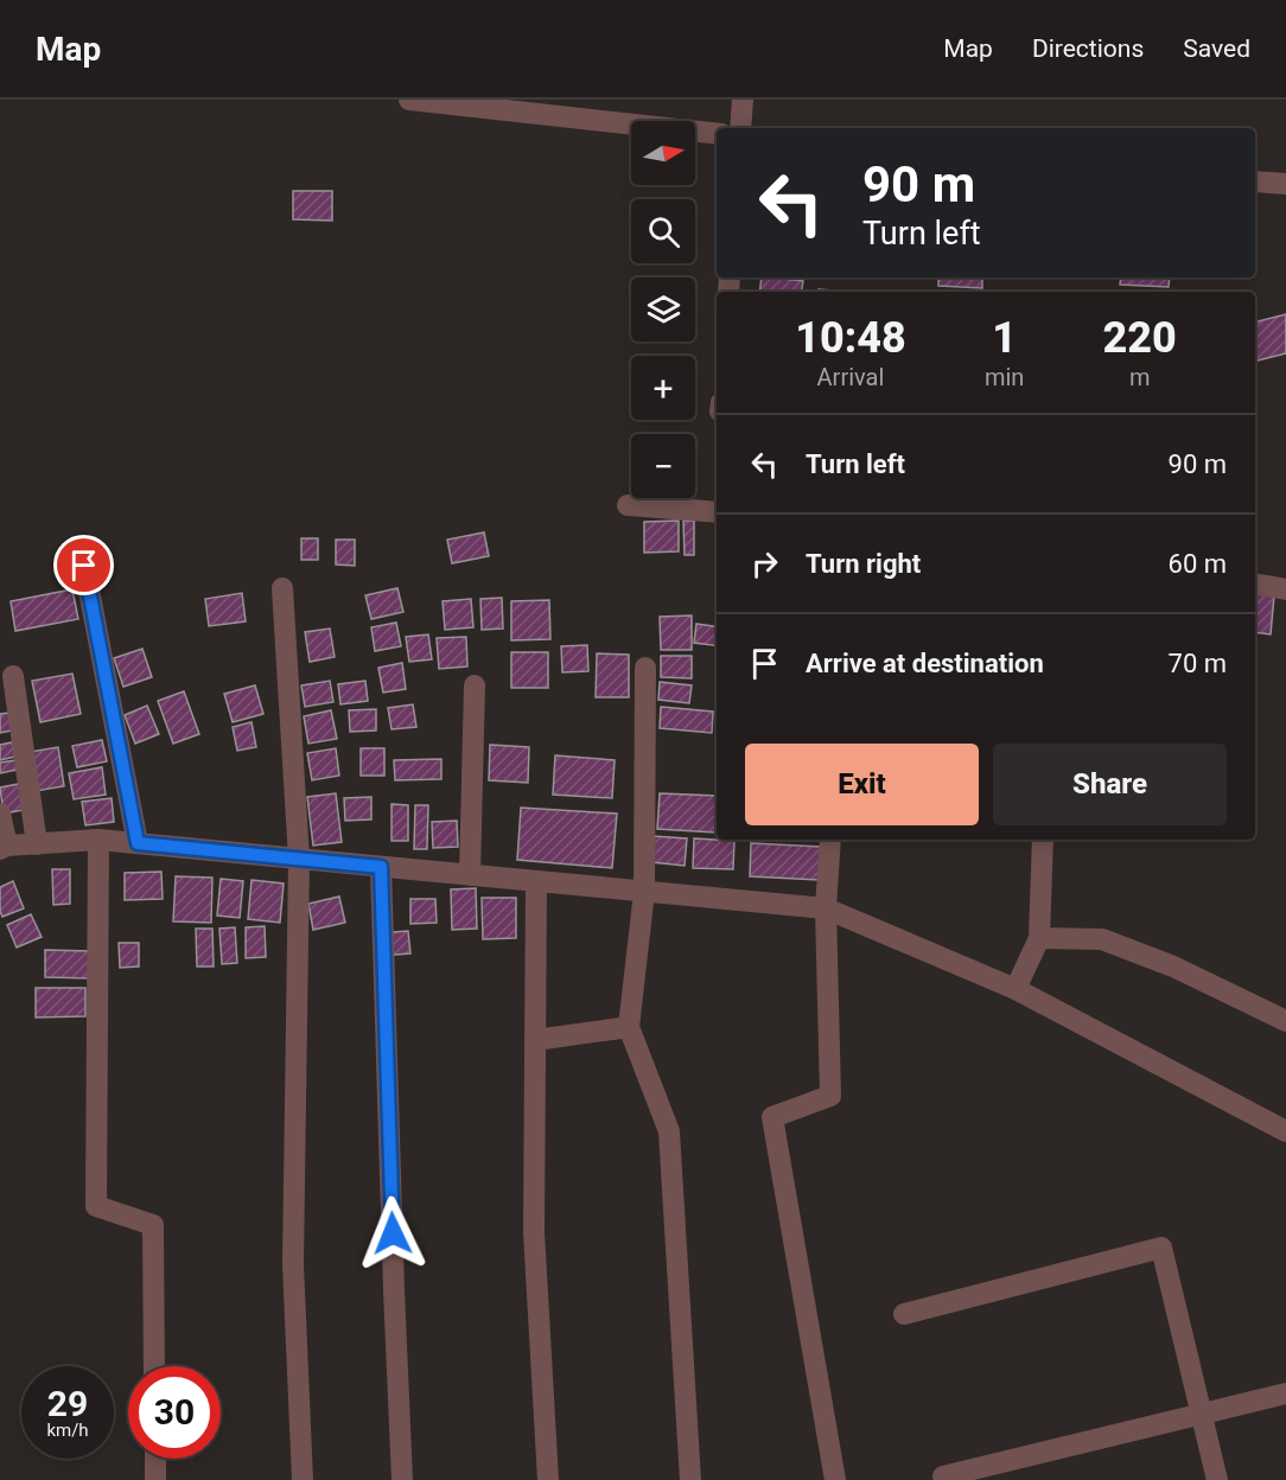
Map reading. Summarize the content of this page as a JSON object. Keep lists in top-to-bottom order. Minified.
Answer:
{"north":"right","page":{"header":"Map","nav":["Map","Directions","Saved"],"map_buttons":["+","−"],"turn":["90 m","Turn left"],"eta":["10:48","Arrival","1","min","220","m"],"list":[{"name":"Turn left","value":"90 m"},{"name":"Turn right","value":"60 m"},{"name":"Arrive at destination","value":"70 m"}],"buttons":["Exit","Share"],"speed":"29 km/h","limit":"30"}}
